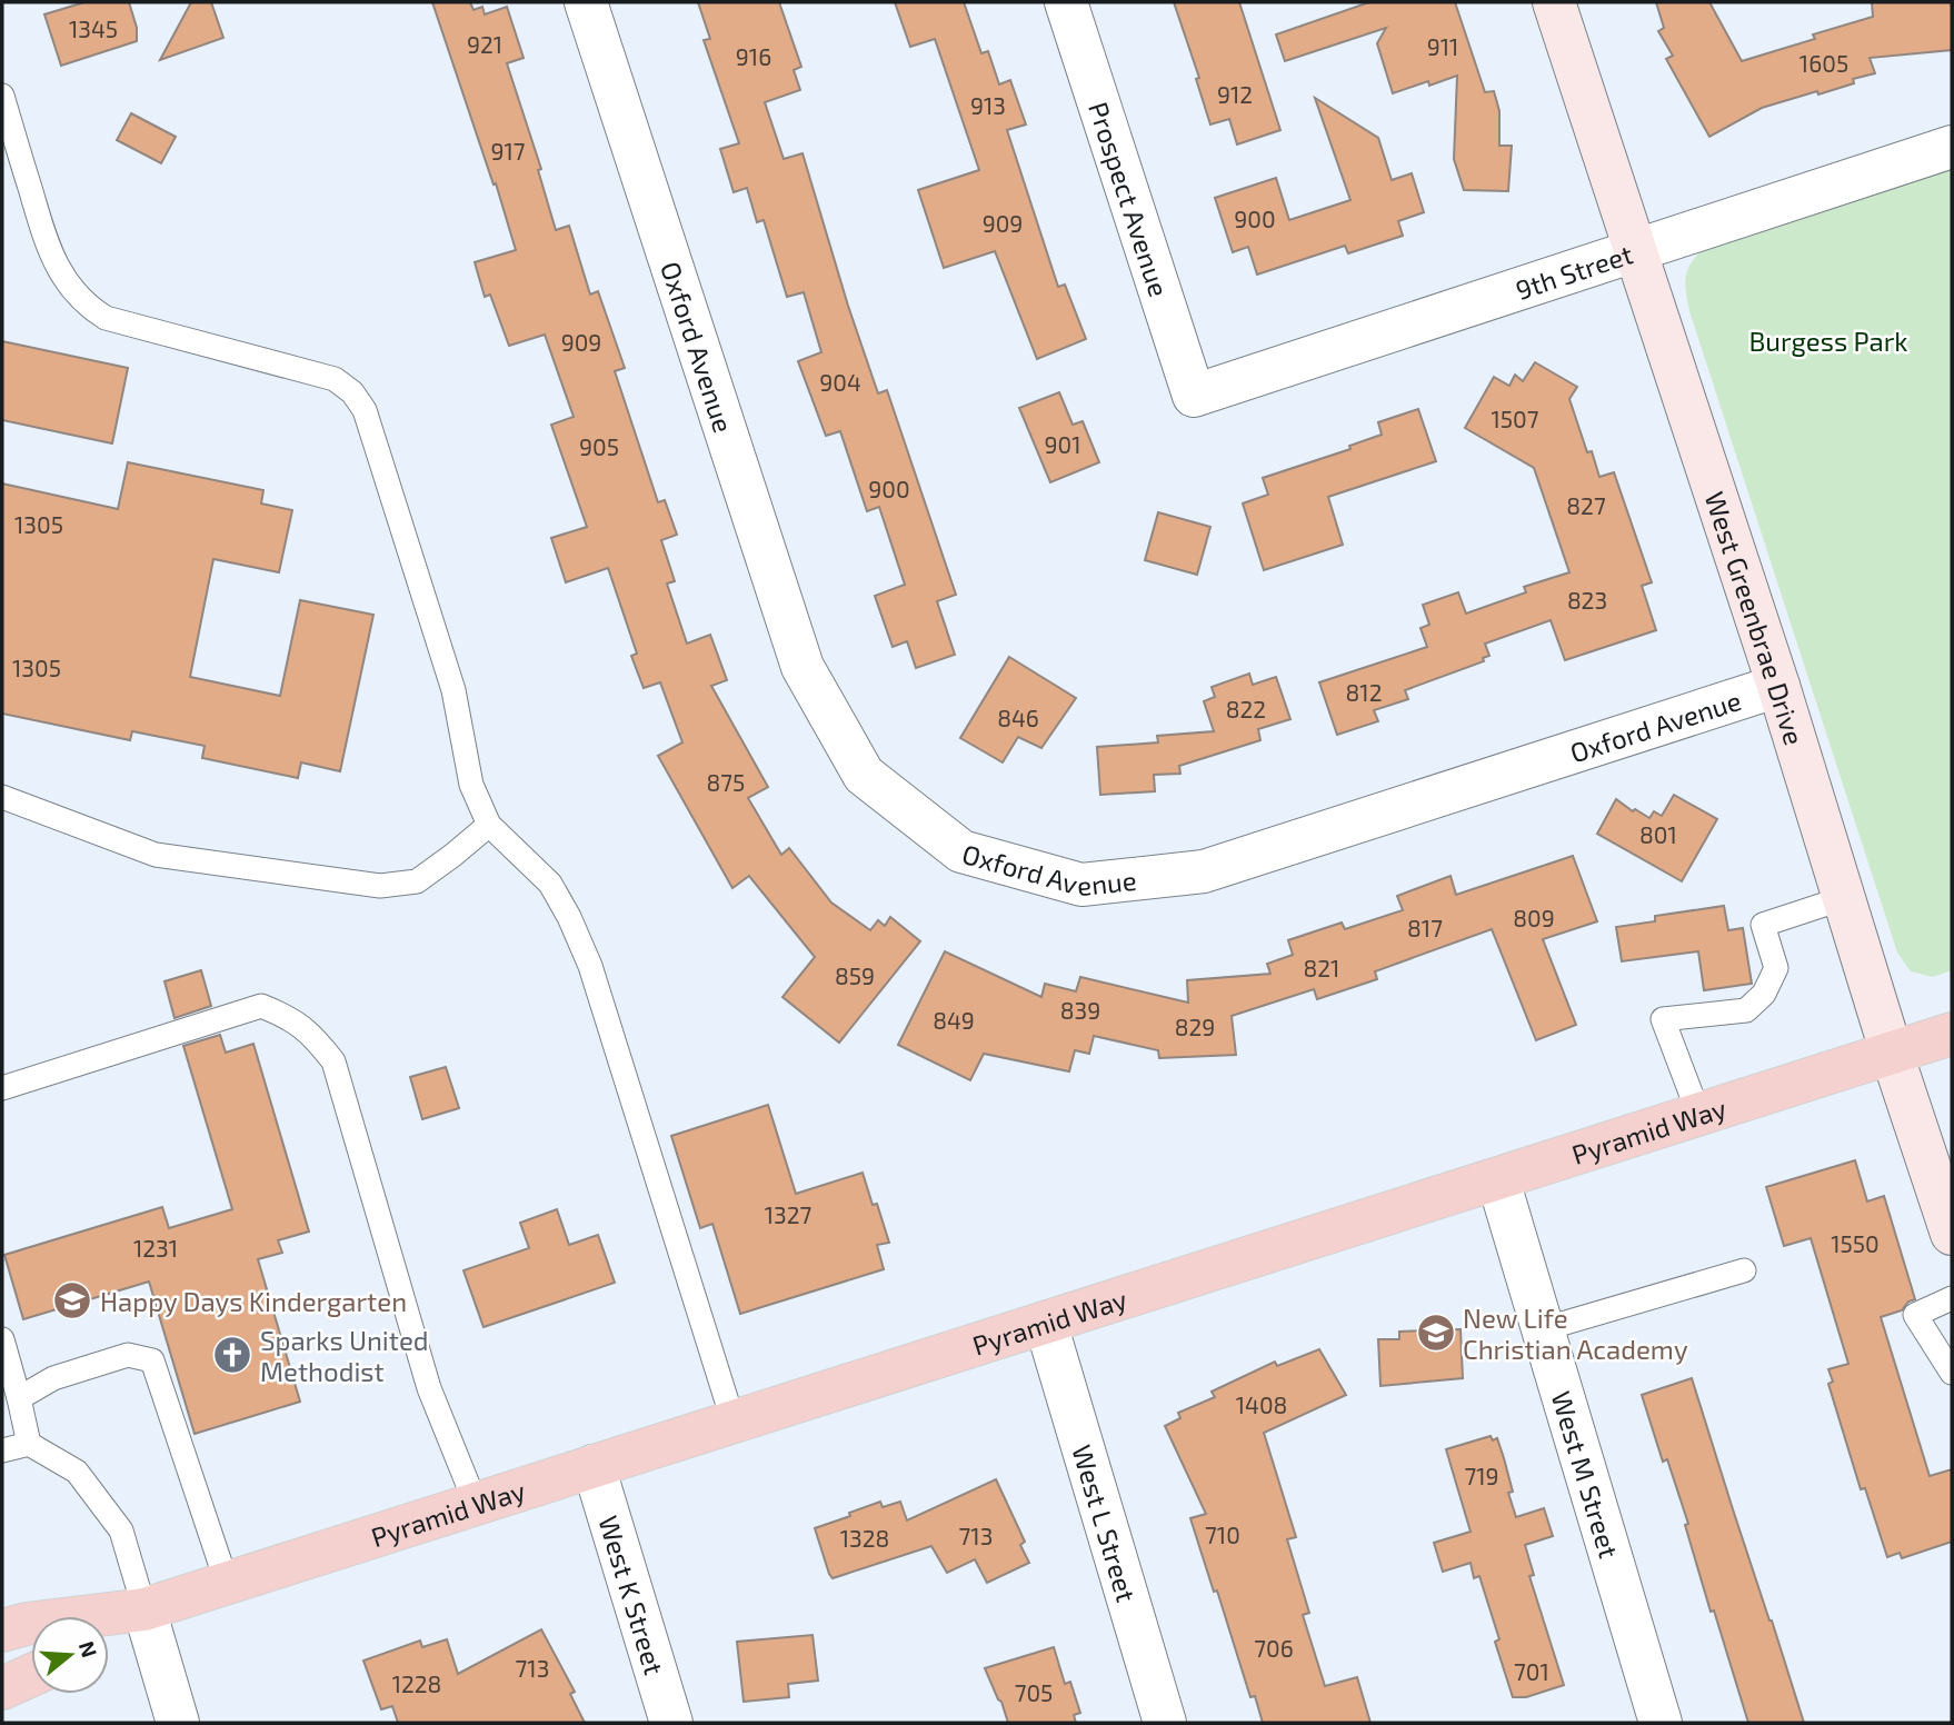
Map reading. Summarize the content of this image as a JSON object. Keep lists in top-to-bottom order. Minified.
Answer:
{"streets":{"main road":["Pyramid Way"],"street":["Prospect Avenue","9th Street","Oxford Avenue","West Greenbrae Drive","West M Street","West L Street","West K Street"]},"crossings":[["Prospect Avenue","9th Street"],["9th Street","West Greenbrae Drive"],["Oxford Avenue","West Greenbrae Drive"],["West Greenbrae Drive","Pyramid Way"],["Pyramid Way","West M Street"],["Pyramid Way","West L Street"],["Pyramid Way","West K Street"]],"parks":["Burgess Park"],"places":{"school or university":["Happy Days Kindergarten","New Life Christian Academy"],"church":["Sparks United Methodist"]},"house_numbers":["1345","921","911","916","1605","912","913","917","900","909","909","904","1507","901","905","900","827","1305","823","1305","812","822","846","875","801","809","817","821","859","839","849","829","1327","1550","1231","1408","719","710","713","1328","706","713","701","1228","705"],"north":"right"}
